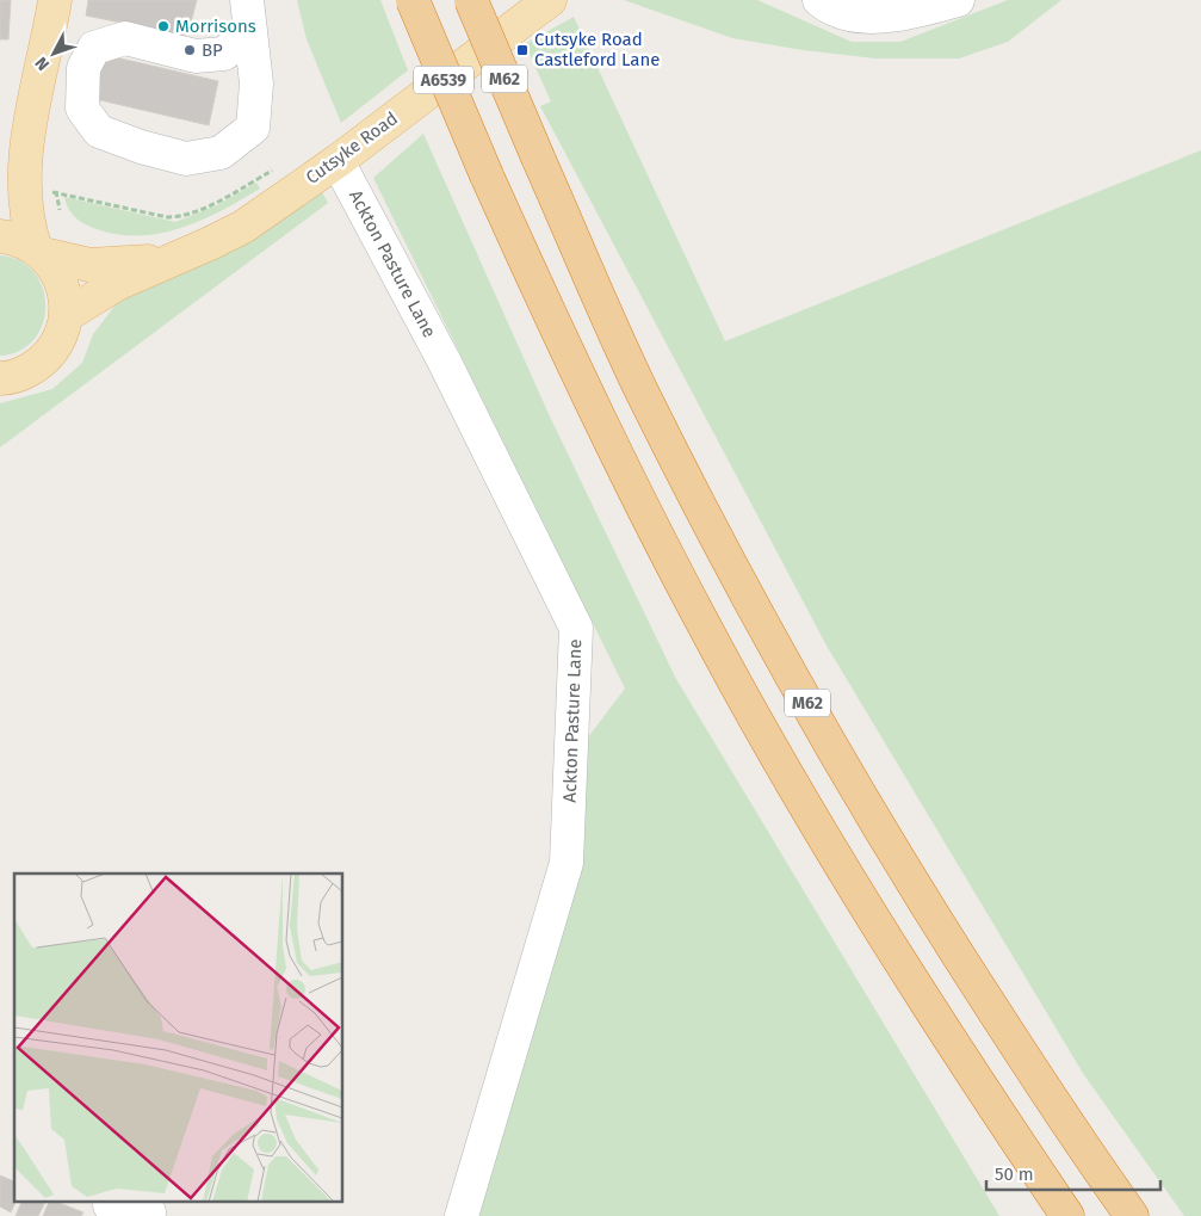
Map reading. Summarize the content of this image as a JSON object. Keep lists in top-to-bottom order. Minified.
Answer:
{"streets":{"highway":["M62"],"main road":["A6539","Cutsyke Road"],"street":["Ackton Pasture Lane"]},"crossings":[["Cutsyke Road","Ackton Pasture Lane"]],"places":{"other":["Morrisons","BP"],"transit":["Cutsyke Road Castleford Lane"]},"scale_bar":"50 m","north":"bottom left"}
